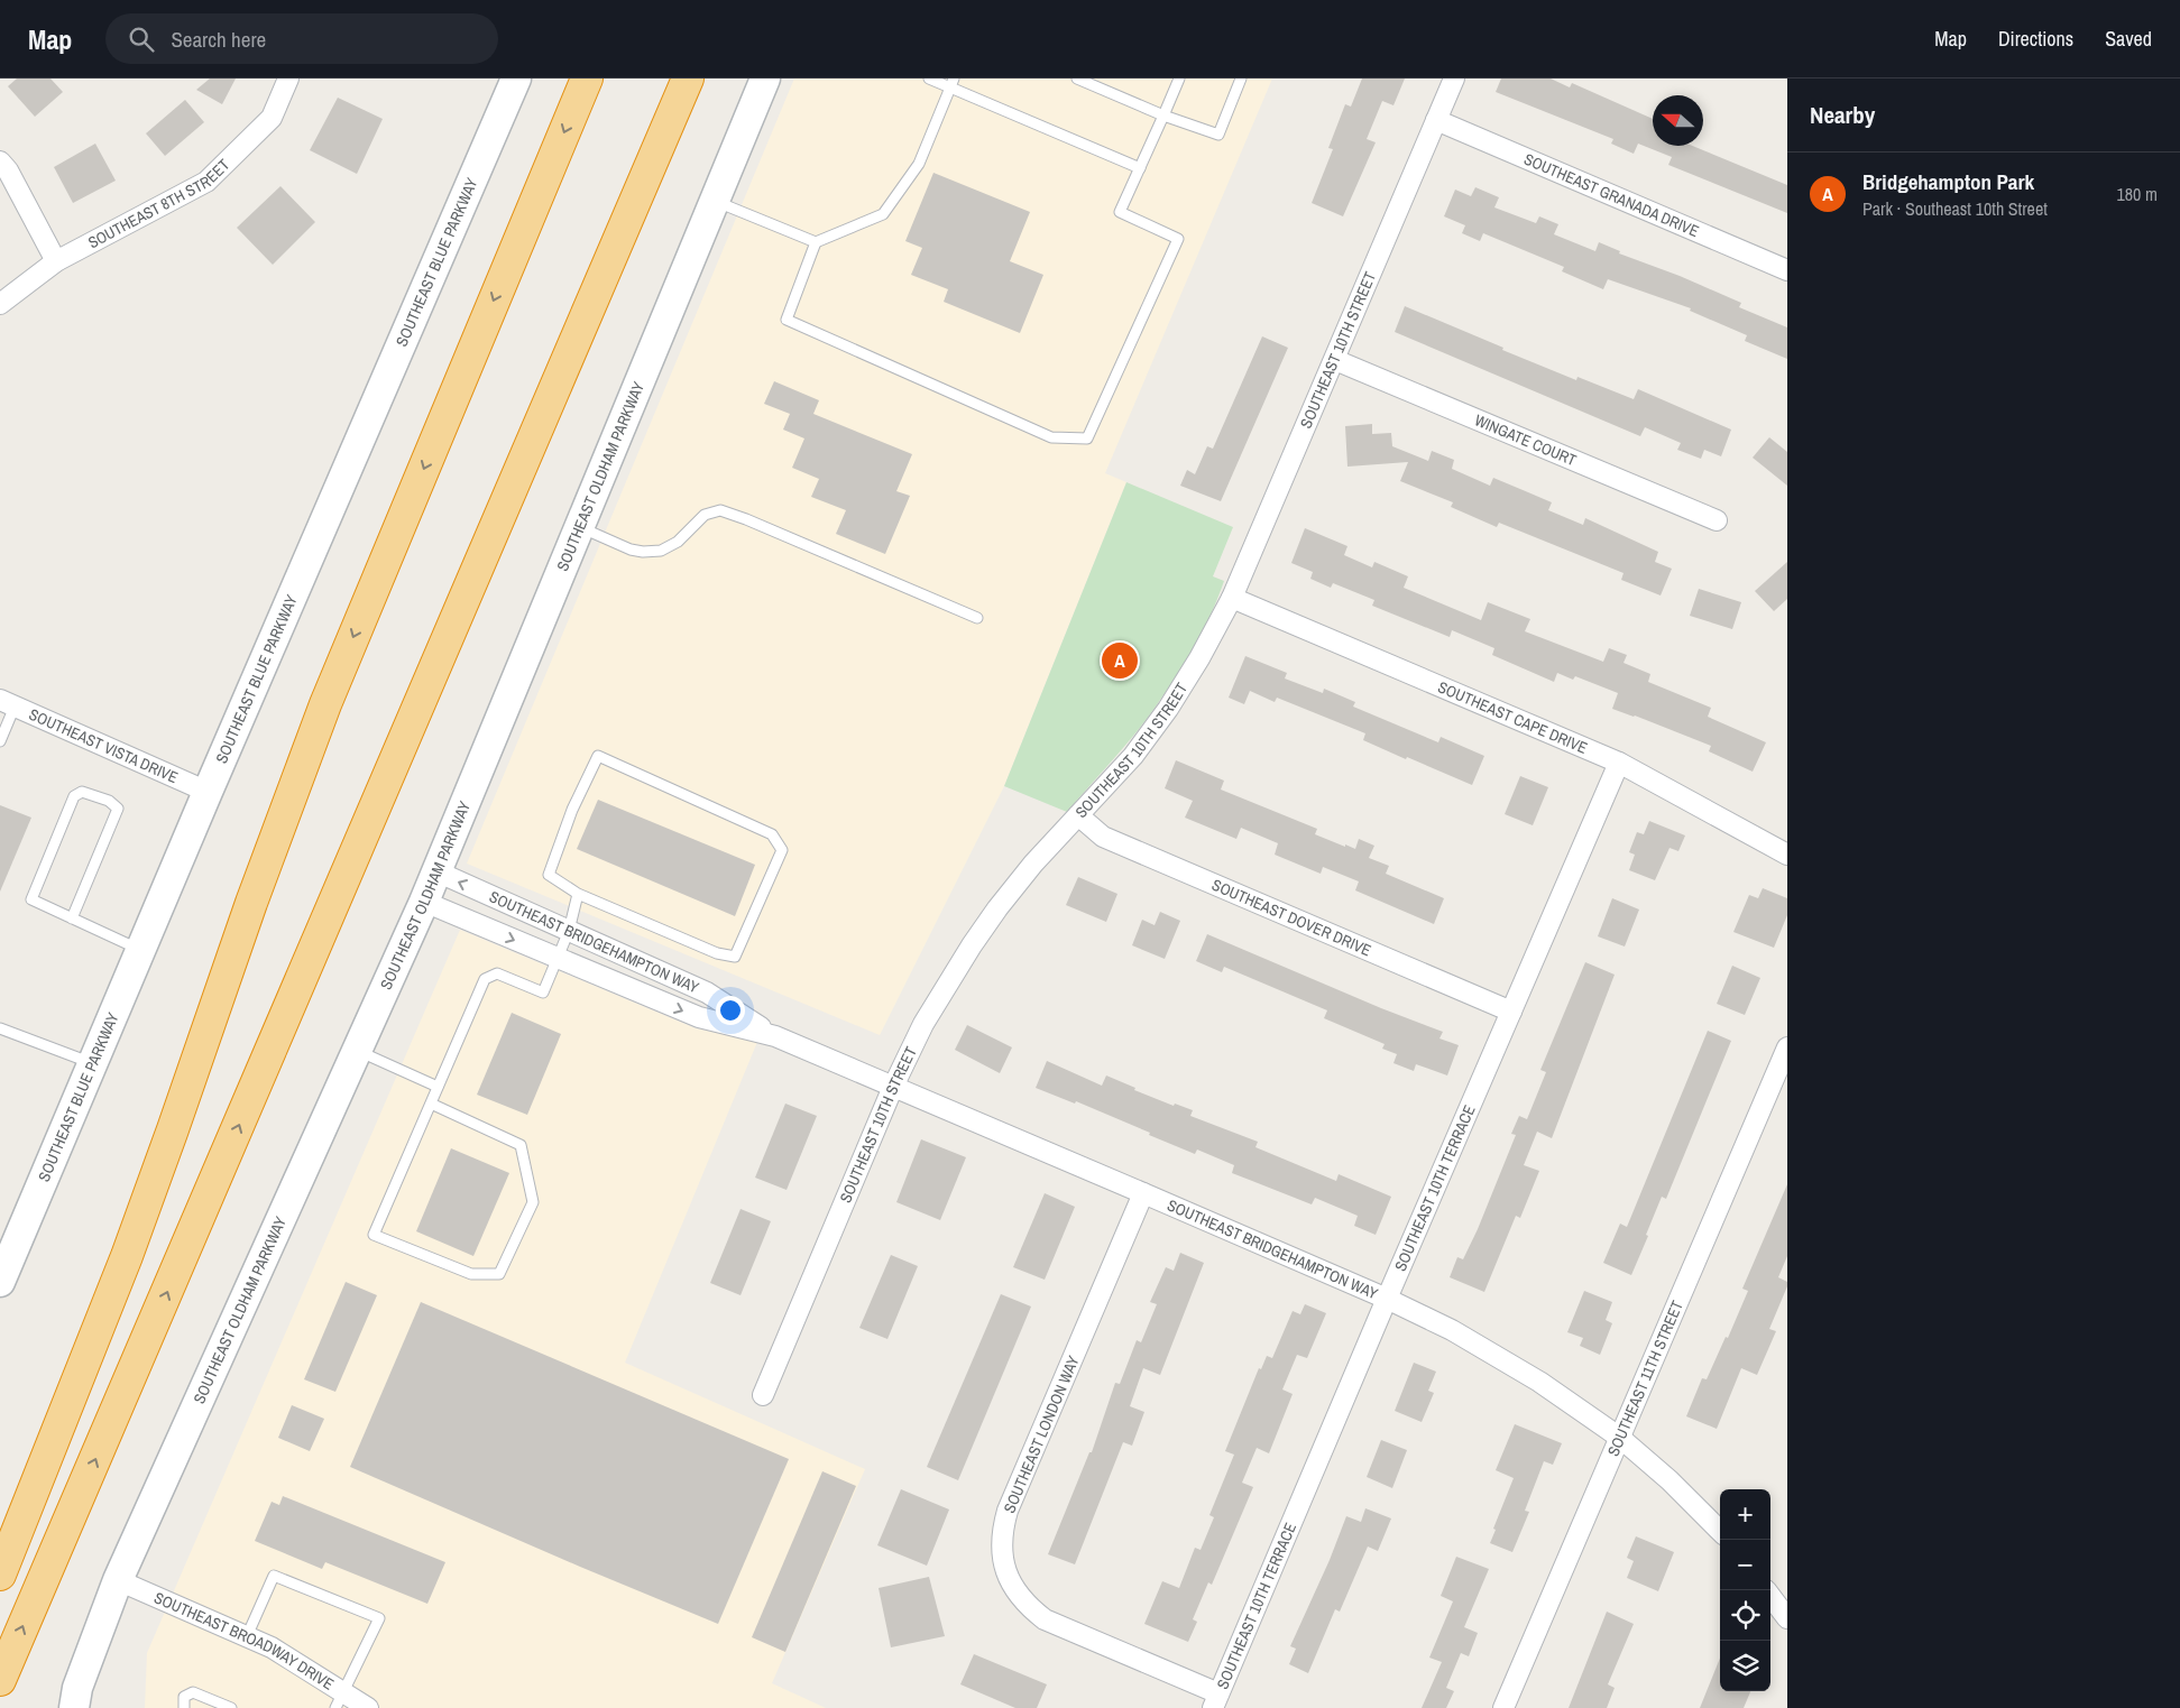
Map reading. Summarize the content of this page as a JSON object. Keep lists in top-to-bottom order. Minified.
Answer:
{"streets":{"street":["SOUTHEAST GRANADA DRIVE","SOUTHEAST 8TH STREET","SOUTHEAST BLUE PARKWAY","SOUTHEAST 10TH STREET","WINGATE COURT","SOUTHEAST OLDHAM PARKWAY","SOUTHEAST CAPE DRIVE","SOUTHEAST VISTA DRIVE","SOUTHEAST DOVER DRIVE","SOUTHEAST BRIDGEHAMPTON WAY","SOUTHEAST 10TH TERRACE","SOUTHEAST 11TH STREET","SOUTHEAST LONDON WAY","SOUTHEAST BROADWAY DRIVE"]},"crossings":[["SOUTHEAST GRANADA DRIVE","SOUTHEAST 10TH STREET"],["SOUTHEAST BLUE PARKWAY","SOUTHEAST VISTA DRIVE"],["SOUTHEAST 10TH STREET","WINGATE COURT"],["SOUTHEAST 10TH STREET","SOUTHEAST CAPE DRIVE"],["SOUTHEAST 10TH STREET","SOUTHEAST DOVER DRIVE"],["SOUTHEAST 10TH STREET","SOUTHEAST BRIDGEHAMPTON WAY"],["SOUTHEAST OLDHAM PARKWAY","SOUTHEAST BRIDGEHAMPTON WAY"],["SOUTHEAST OLDHAM PARKWAY","SOUTHEAST BROADWAY DRIVE"],["SOUTHEAST CAPE DRIVE","SOUTHEAST 10TH TERRACE"],["SOUTHEAST DOVER DRIVE","SOUTHEAST 10TH TERRACE"],["SOUTHEAST BRIDGEHAMPTON WAY","SOUTHEAST 10TH TERRACE"],["SOUTHEAST BRIDGEHAMPTON WAY","SOUTHEAST 11TH STREET"],["SOUTHEAST BRIDGEHAMPTON WAY","SOUTHEAST LONDON WAY"],["SOUTHEAST 10TH TERRACE","SOUTHEAST LONDON WAY"]],"north":"left","page":{"header":"Map","search":"Search here","nav":["Map","Directions","Saved"],"heading":"Nearby","list":[{"mark":"A","name":"Bridgehampton Park","note":"Park · Southeast 10th Street","value":"180 m"}],"pins":"A","map_buttons":["+","−"]}}
